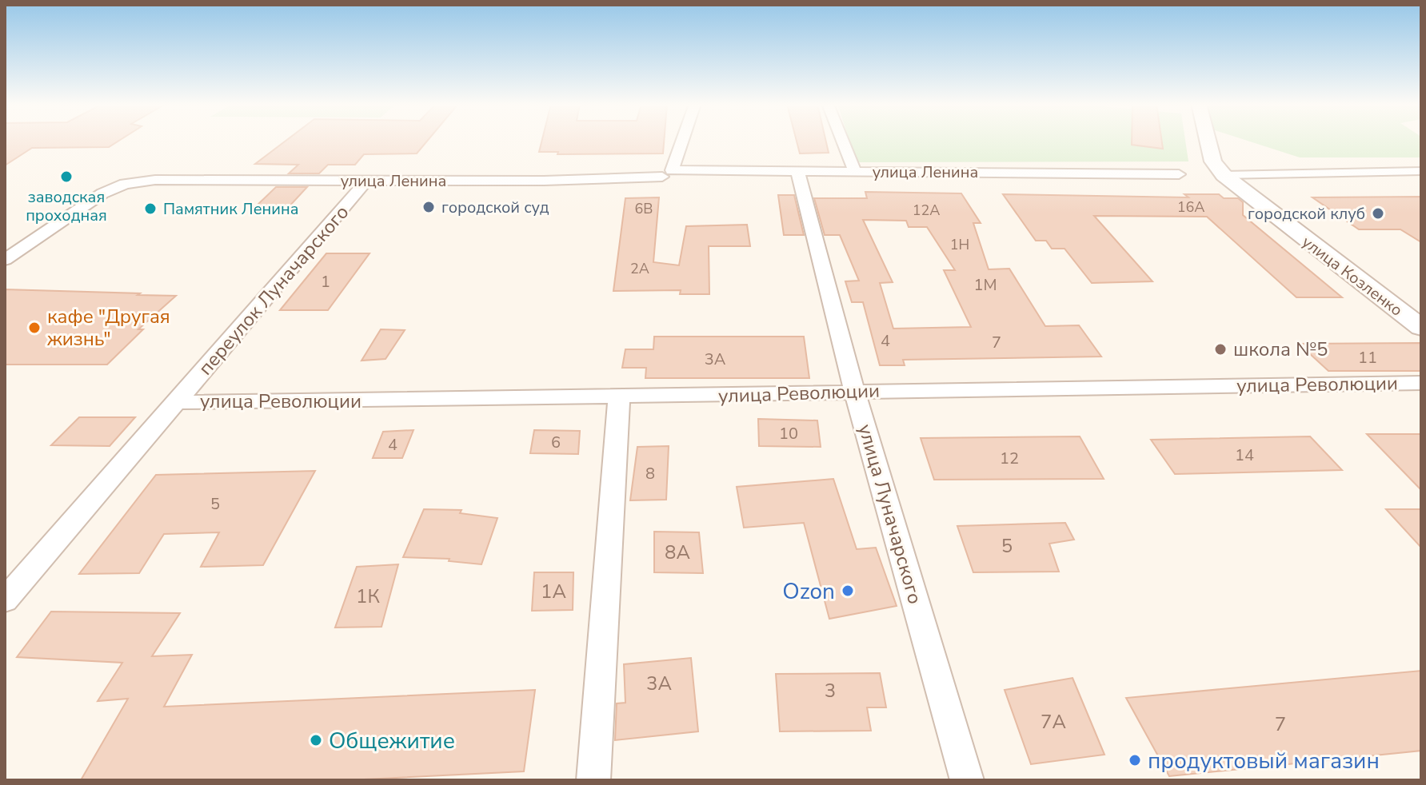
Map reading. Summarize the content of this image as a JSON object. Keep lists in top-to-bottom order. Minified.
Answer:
{"streets":{"street":["улица Ленина","улица Козленко","переулок Луначарского","улица Революции","улица Луначарского"]},"crossings":[["улица Ленина","переулок Луначарского"],["улица Ленина","улица Луначарского"],["переулок Луначарского","улица Революции"],["улица Революции","улица Луначарского"]],"places":["заводская проходная","городской суд","Памятник Ленина","городской клуб","кафе \"Другая жизнь\"","школа №5","Ozon","Общежитие","продуктовый магазин"],"house_numbers":["16А","6В","12А","1Н","2А","1","1М","4","7","11","3А","10","6","4","14","12","8","5","5","8А","1А","1К","3А","3","7А","7"]}
